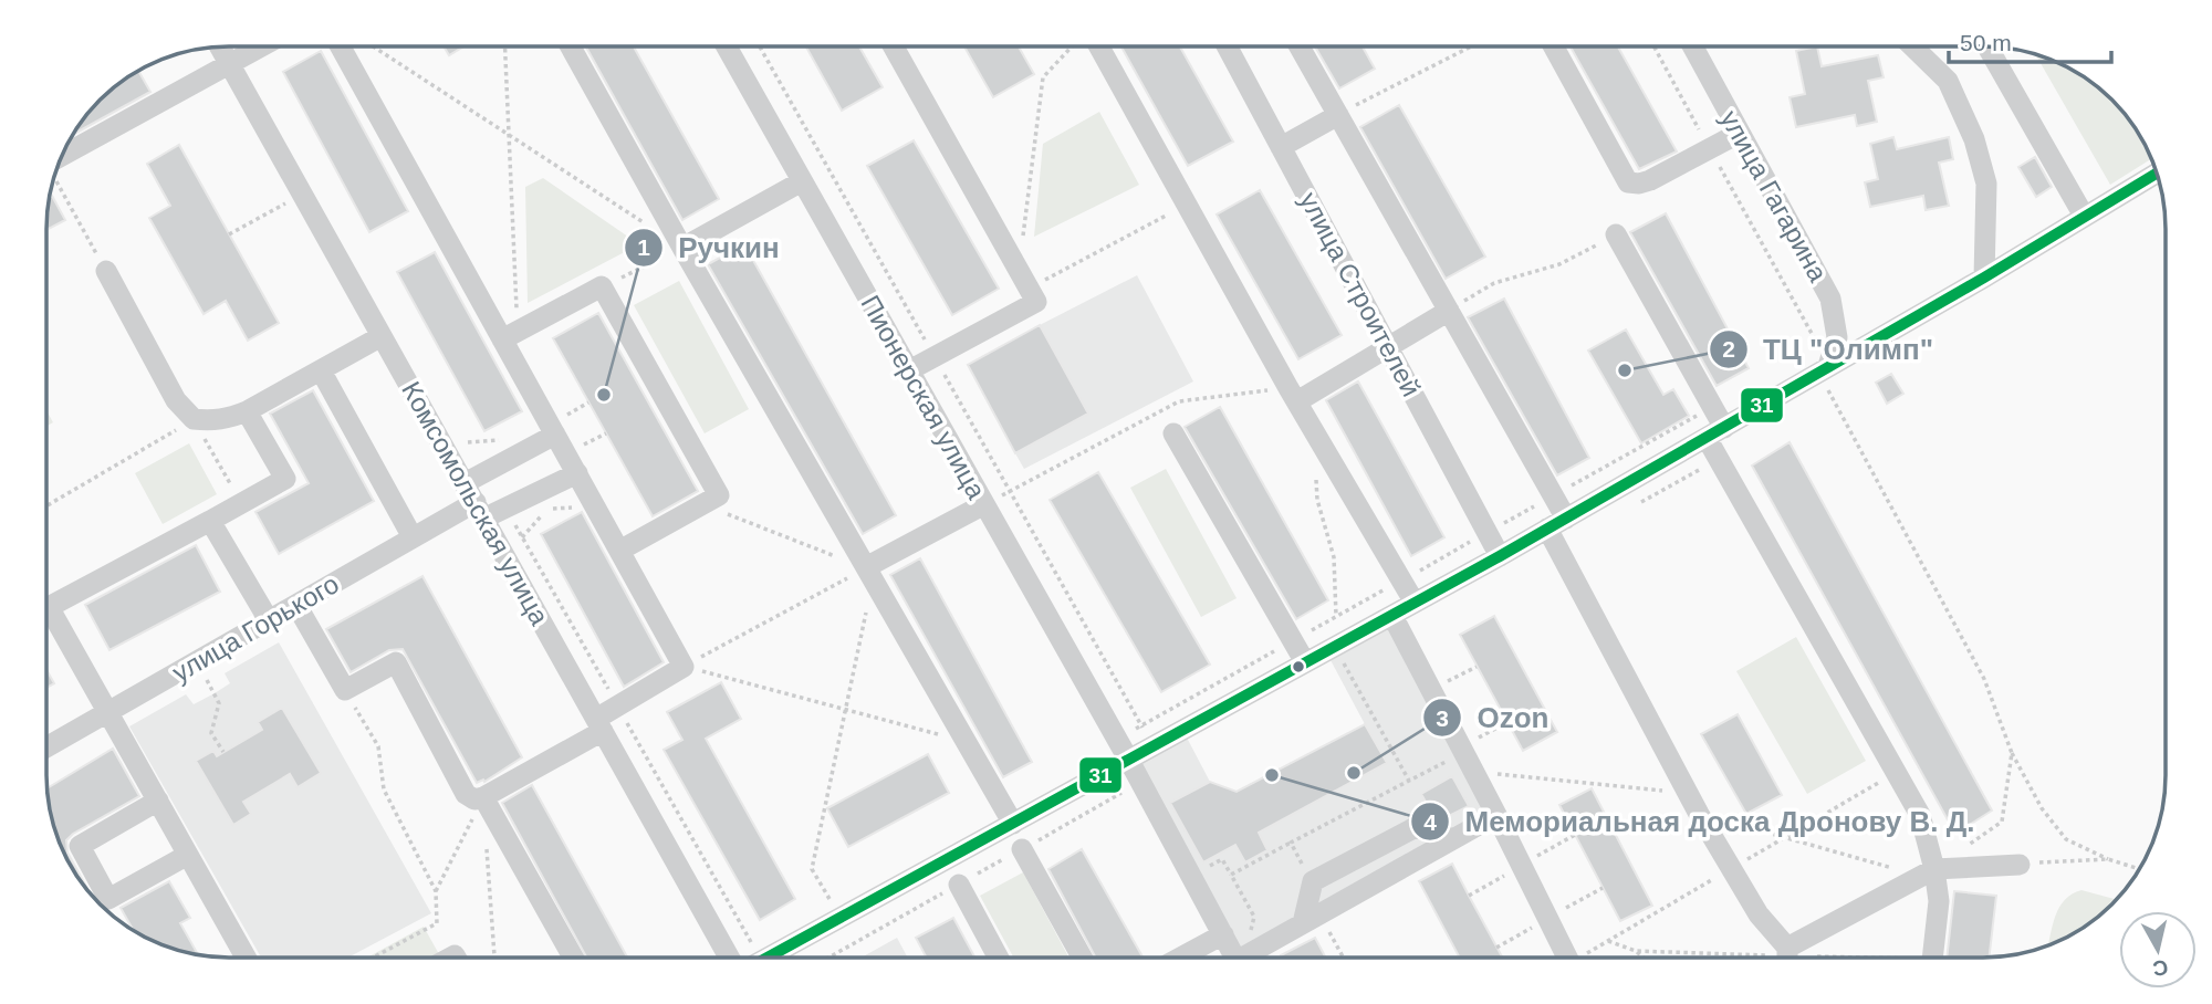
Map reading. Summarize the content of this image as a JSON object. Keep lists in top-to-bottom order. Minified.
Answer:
{"streets":{"street":["улица Гагарина","улица Строителей","Пионерская улица","Комсомольская улица","улица Горького"]},"crossings":[["Комсомольская улица","улица Горького"]],"places":["ТЦ \"Олимп\"","Ручкин","Ozon","Мемориальная доска Дронову В. Д."],"lines":["transit line 31"],"scale_bar":"50 m","north":"bottom"}
